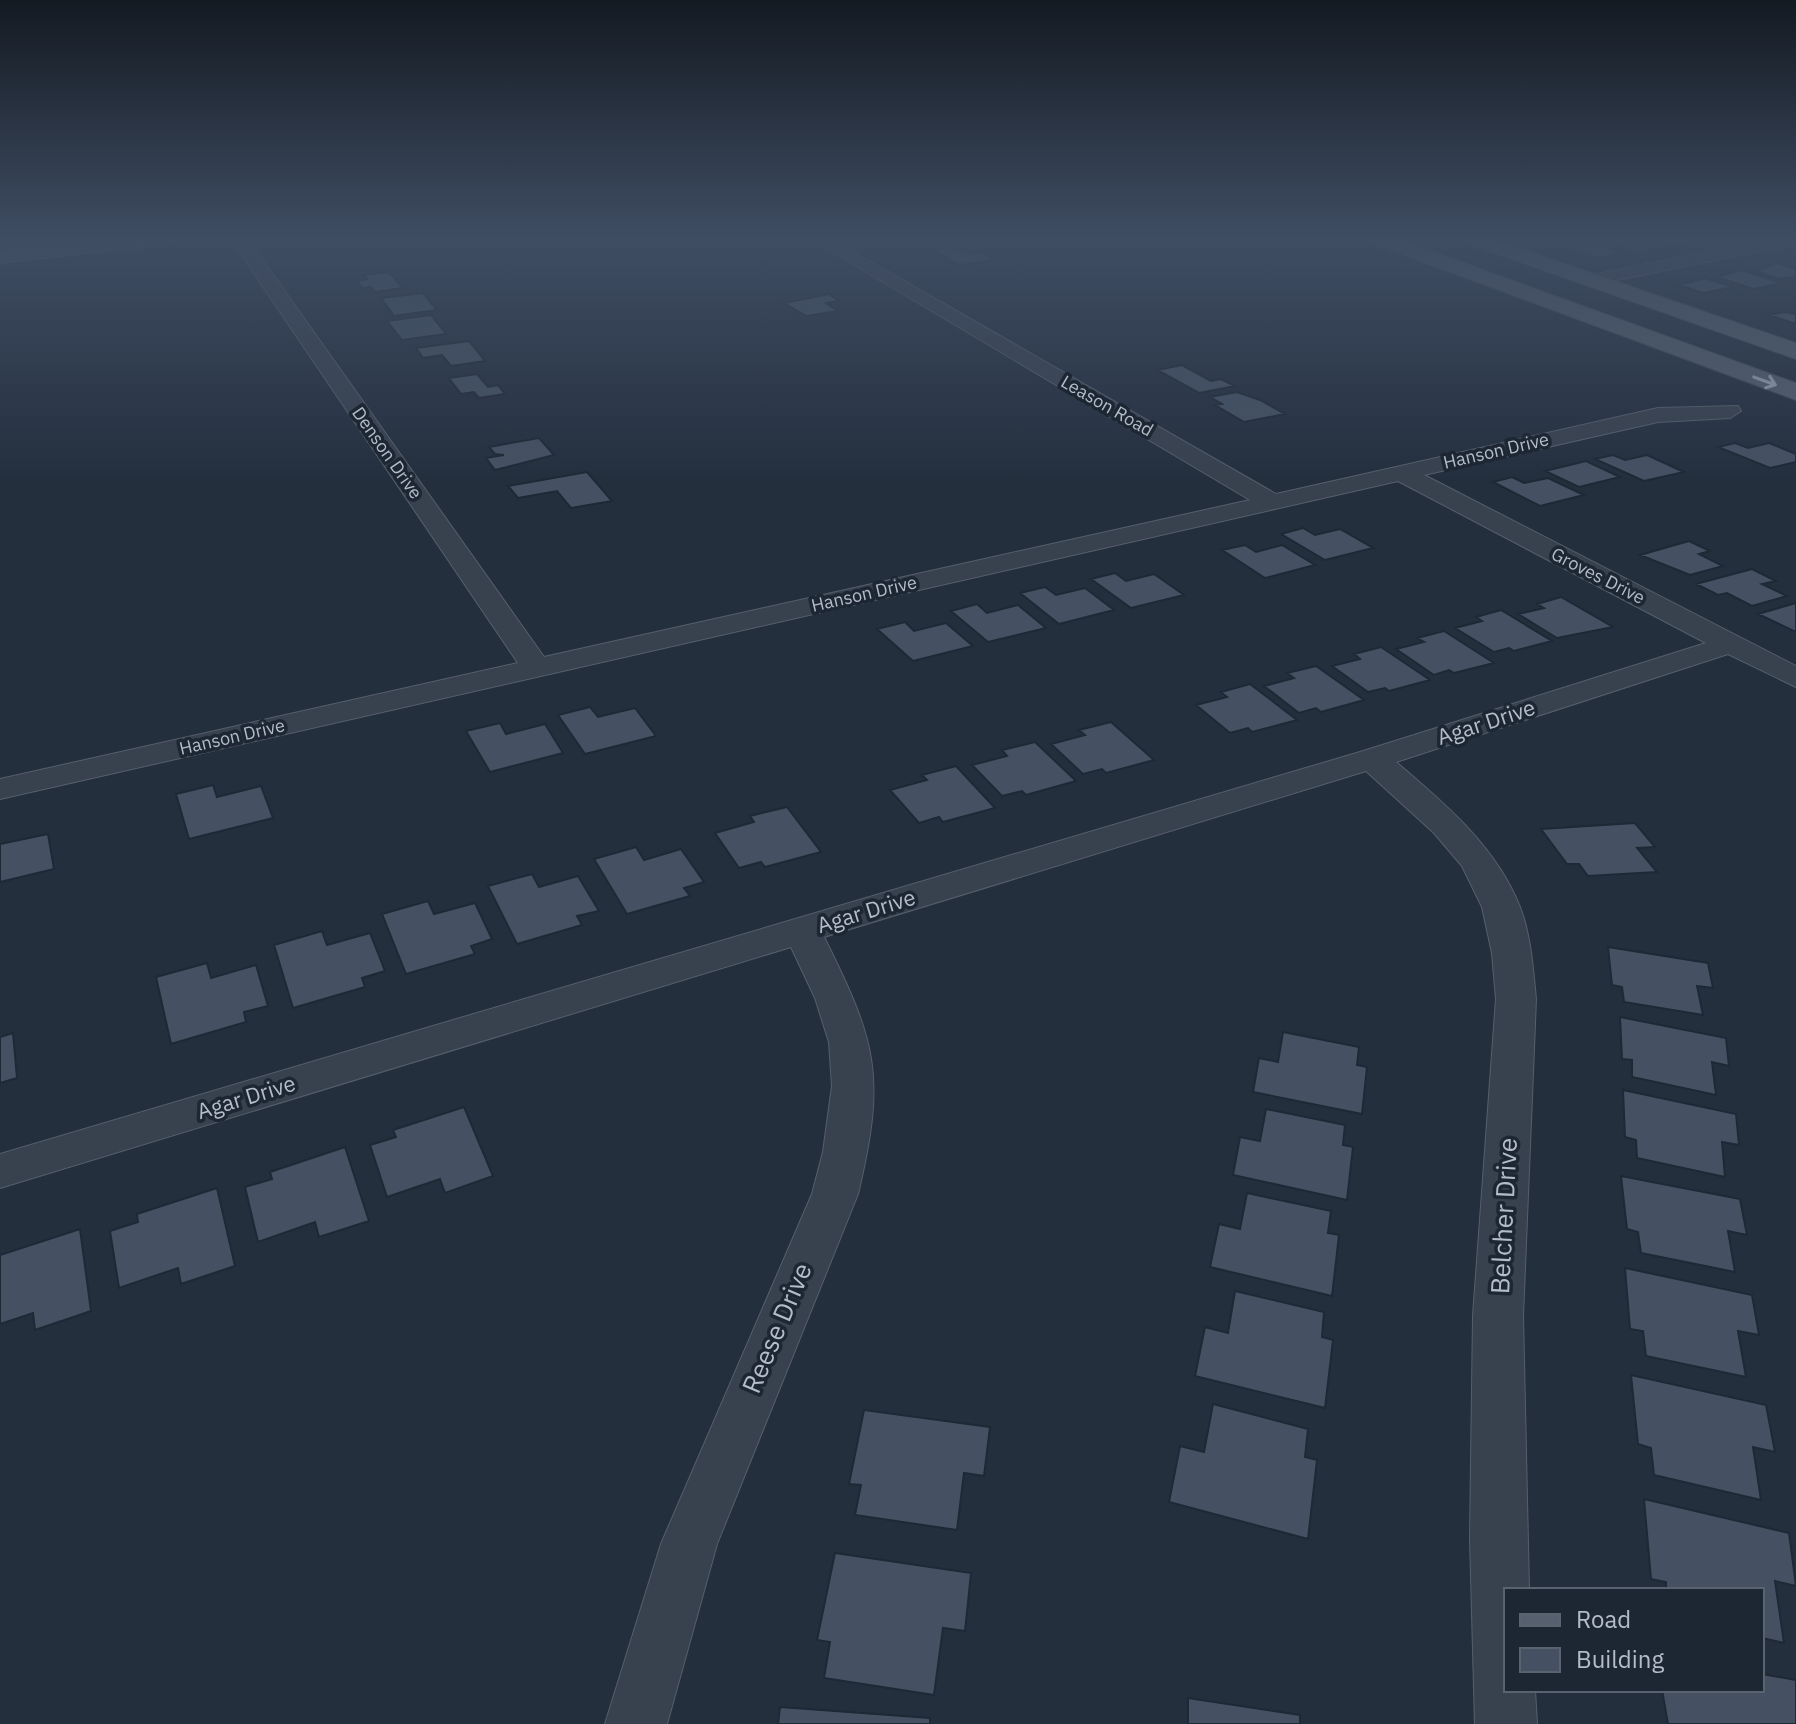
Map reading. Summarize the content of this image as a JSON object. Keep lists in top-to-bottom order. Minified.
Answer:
{"streets":{"street":["Leason Road","Hanson Drive","Denson Drive","Groves Drive","Agar Drive","Belcher Drive","Reese Drive"]},"crossings":[["Leason Road","Hanson Drive"],["Hanson Drive","Denson Drive"],["Hanson Drive","Groves Drive"],["Groves Drive","Agar Drive"],["Agar Drive","Belcher Drive"],["Agar Drive","Reese Drive"]],"legend":["Road","Building"]}
